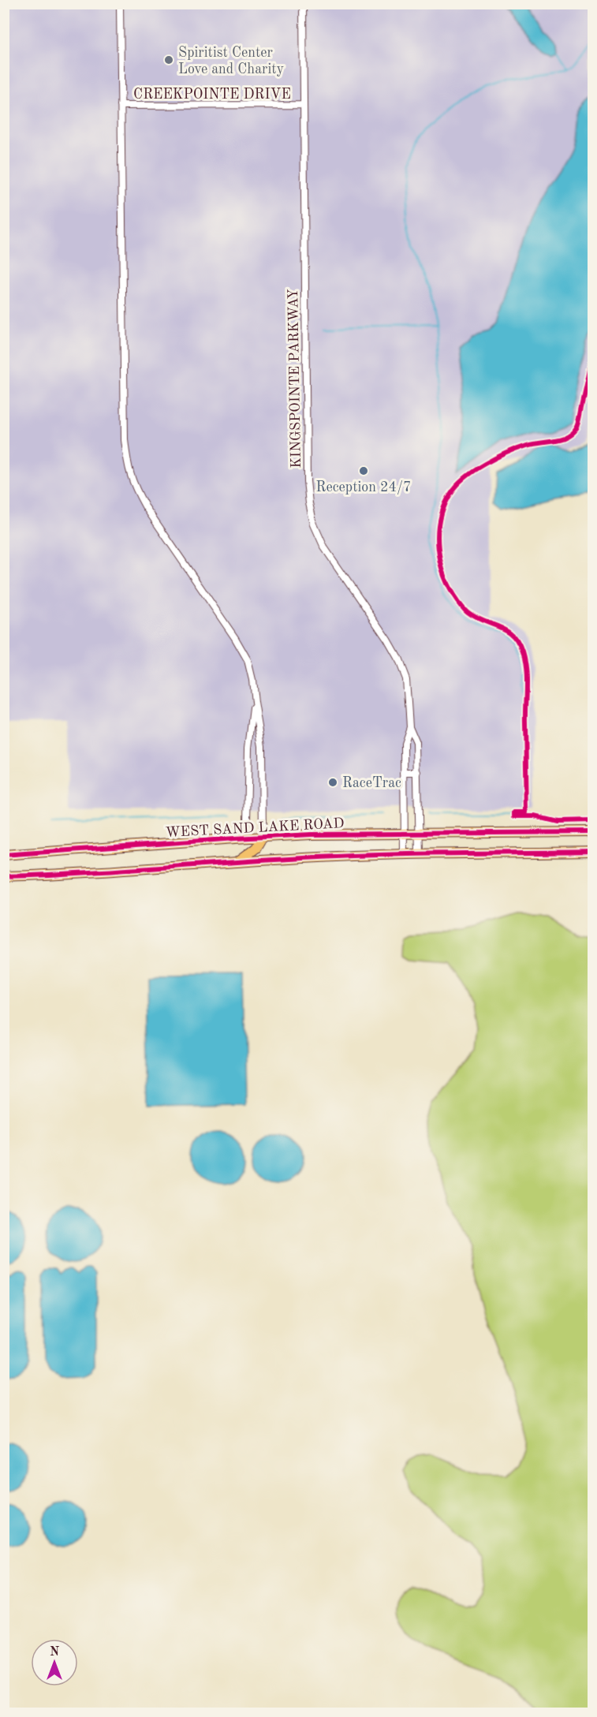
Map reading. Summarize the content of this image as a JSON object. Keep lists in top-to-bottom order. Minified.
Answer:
{"streets":{"main road":["WEST SAND LAKE ROAD"],"street":["CREEKPOINTE DRIVE","KINGSPOINTE PARKWAY"]},"crossings":[["CREEKPOINTE DRIVE","KINGSPOINTE PARKWAY"],["KINGSPOINTE PARKWAY","WEST SAND LAKE ROAD"]],"places":["Spiritist Center Love and Charity","Reception 24/7","RaceTrac"],"north":"top"}
